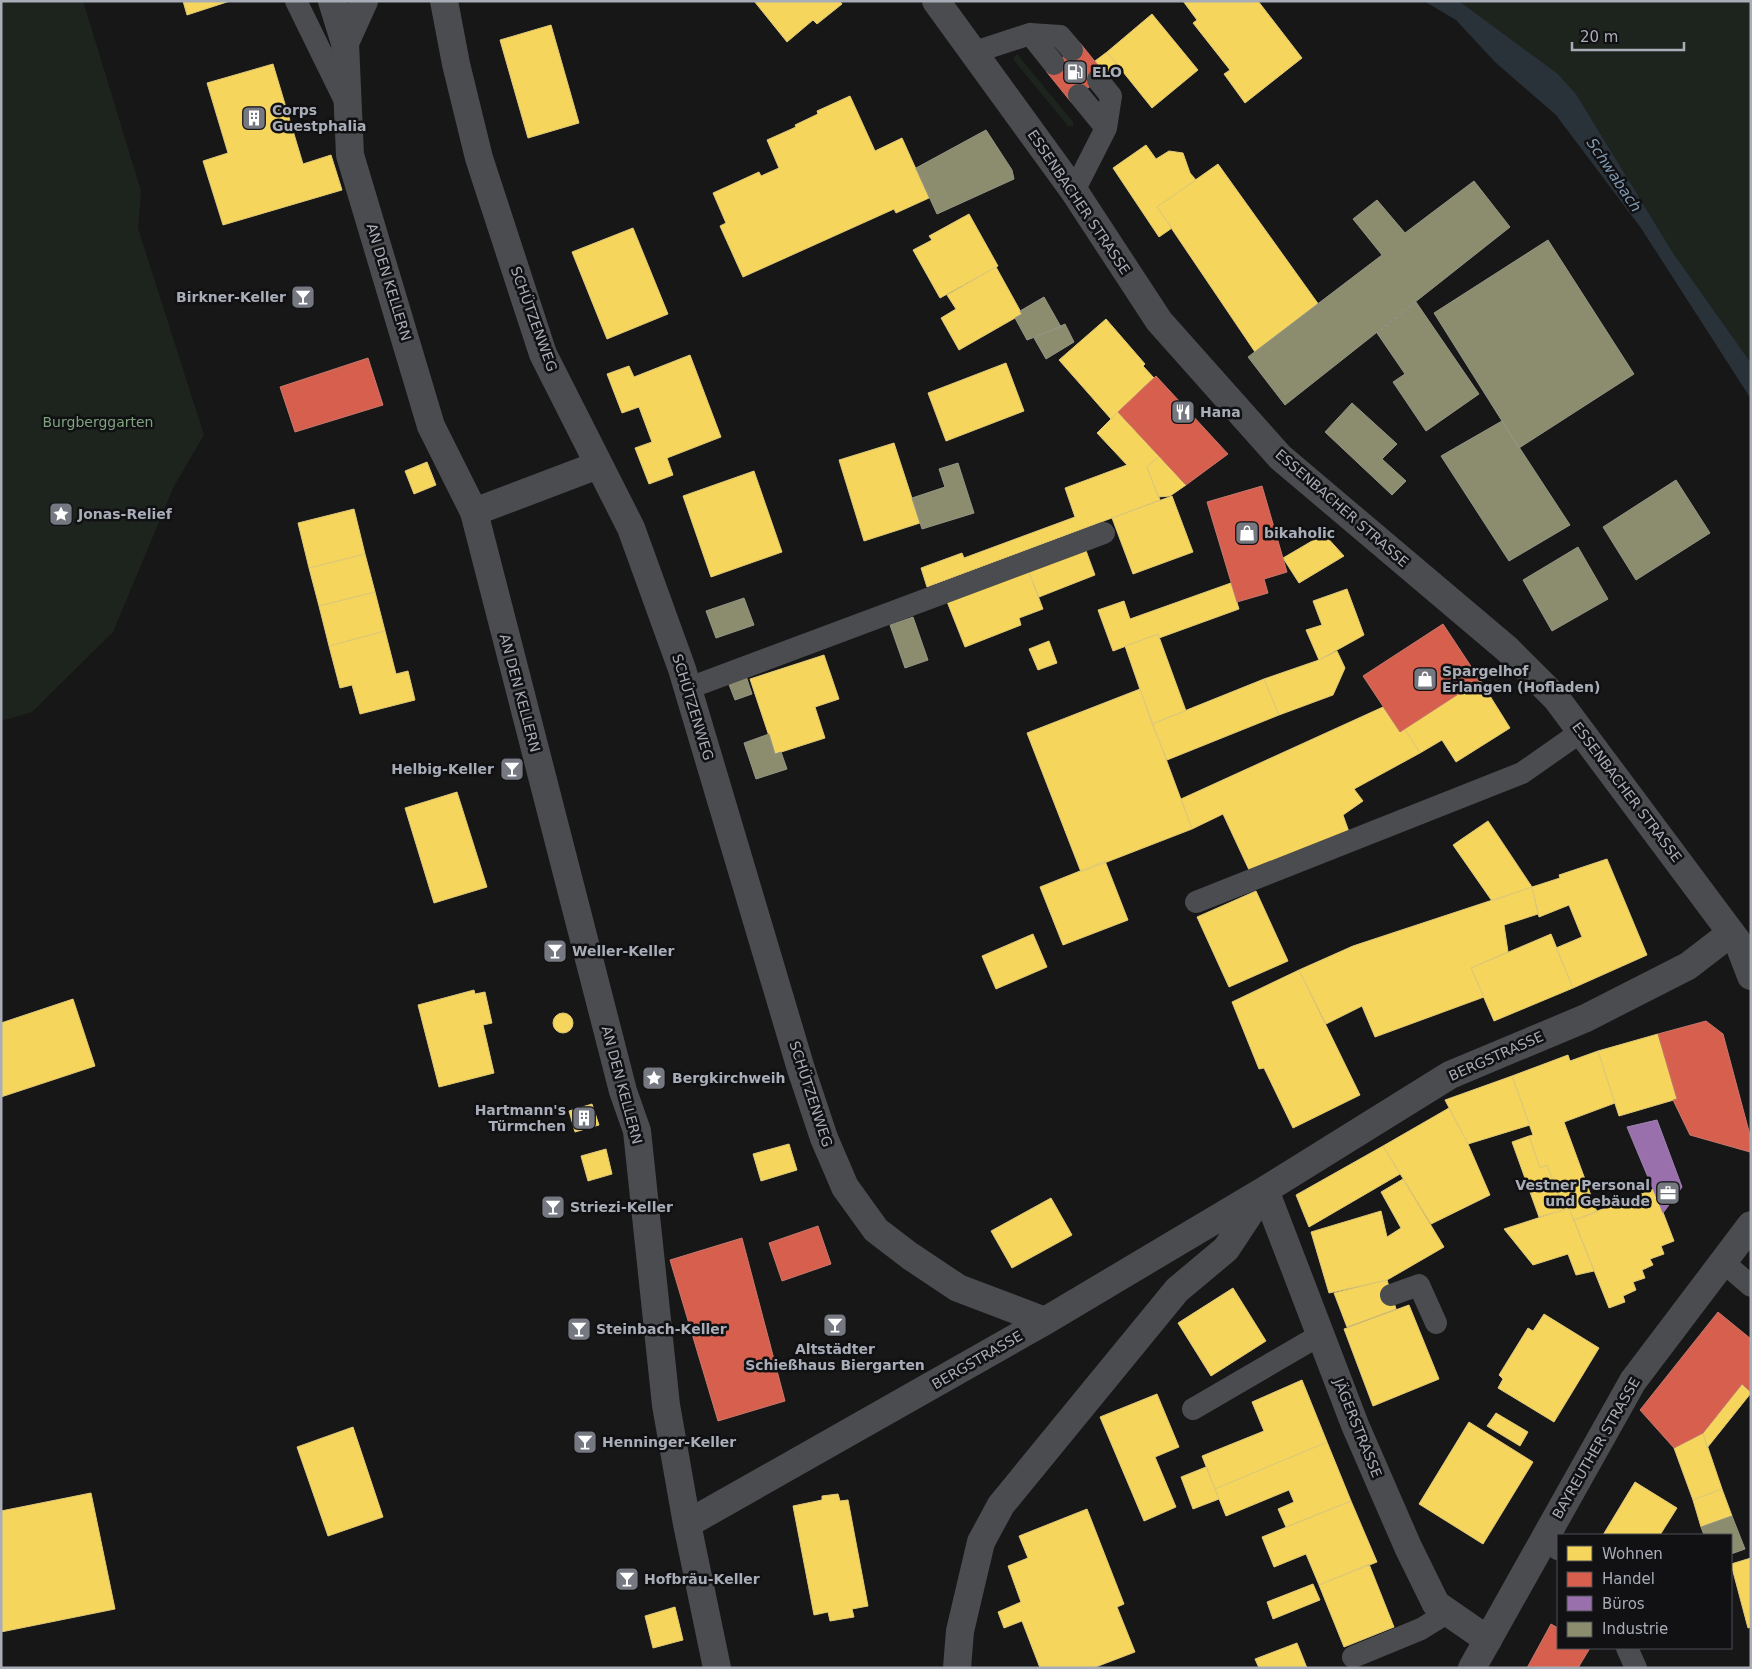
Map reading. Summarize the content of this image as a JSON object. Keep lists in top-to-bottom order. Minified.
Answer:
{"streets":{"street":["ESSENBACHER STRASSE","AN DEN KELLERN","SCHÜTZENWEG","BERGSTRASSE","JÄGERSTRASSE","BAYREUTHER STRASSE"]},"crossings":[["ESSENBACHER STRASSE","BERGSTRASSE"],["AN DEN KELLERN","BERGSTRASSE"],["SCHÜTZENWEG","BERGSTRASSE"],["BERGSTRASSE","JÄGERSTRASSE"],["JÄGERSTRASSE","BAYREUTHER STRASSE"]],"water":["Schwabach"],"parks":["Burgberggarten"],"places":{"fuel station":["ELO"],"building":["Corps Guestphalia","Hartmann's Türmchen"],"bar":["Birkner-Keller","Helbig-Keller","Weller-Keller","Striezi-Keller","Altstädter Schießhaus Biergarten","Steinbach-Keller","Henninger-Keller","Hofbräu-Keller"],"restaurant":["Hana"],"place":["Jonas-Relief","Bergkirchweih"],"shop":["bikaholic","Spargelhof Erlangen (Hofladen)"],"office":["Vestner Personal und Gebäude"]},"legend":["Wohnen","Handel","Büros","Industrie"],"scale_bar":"20 m"}
